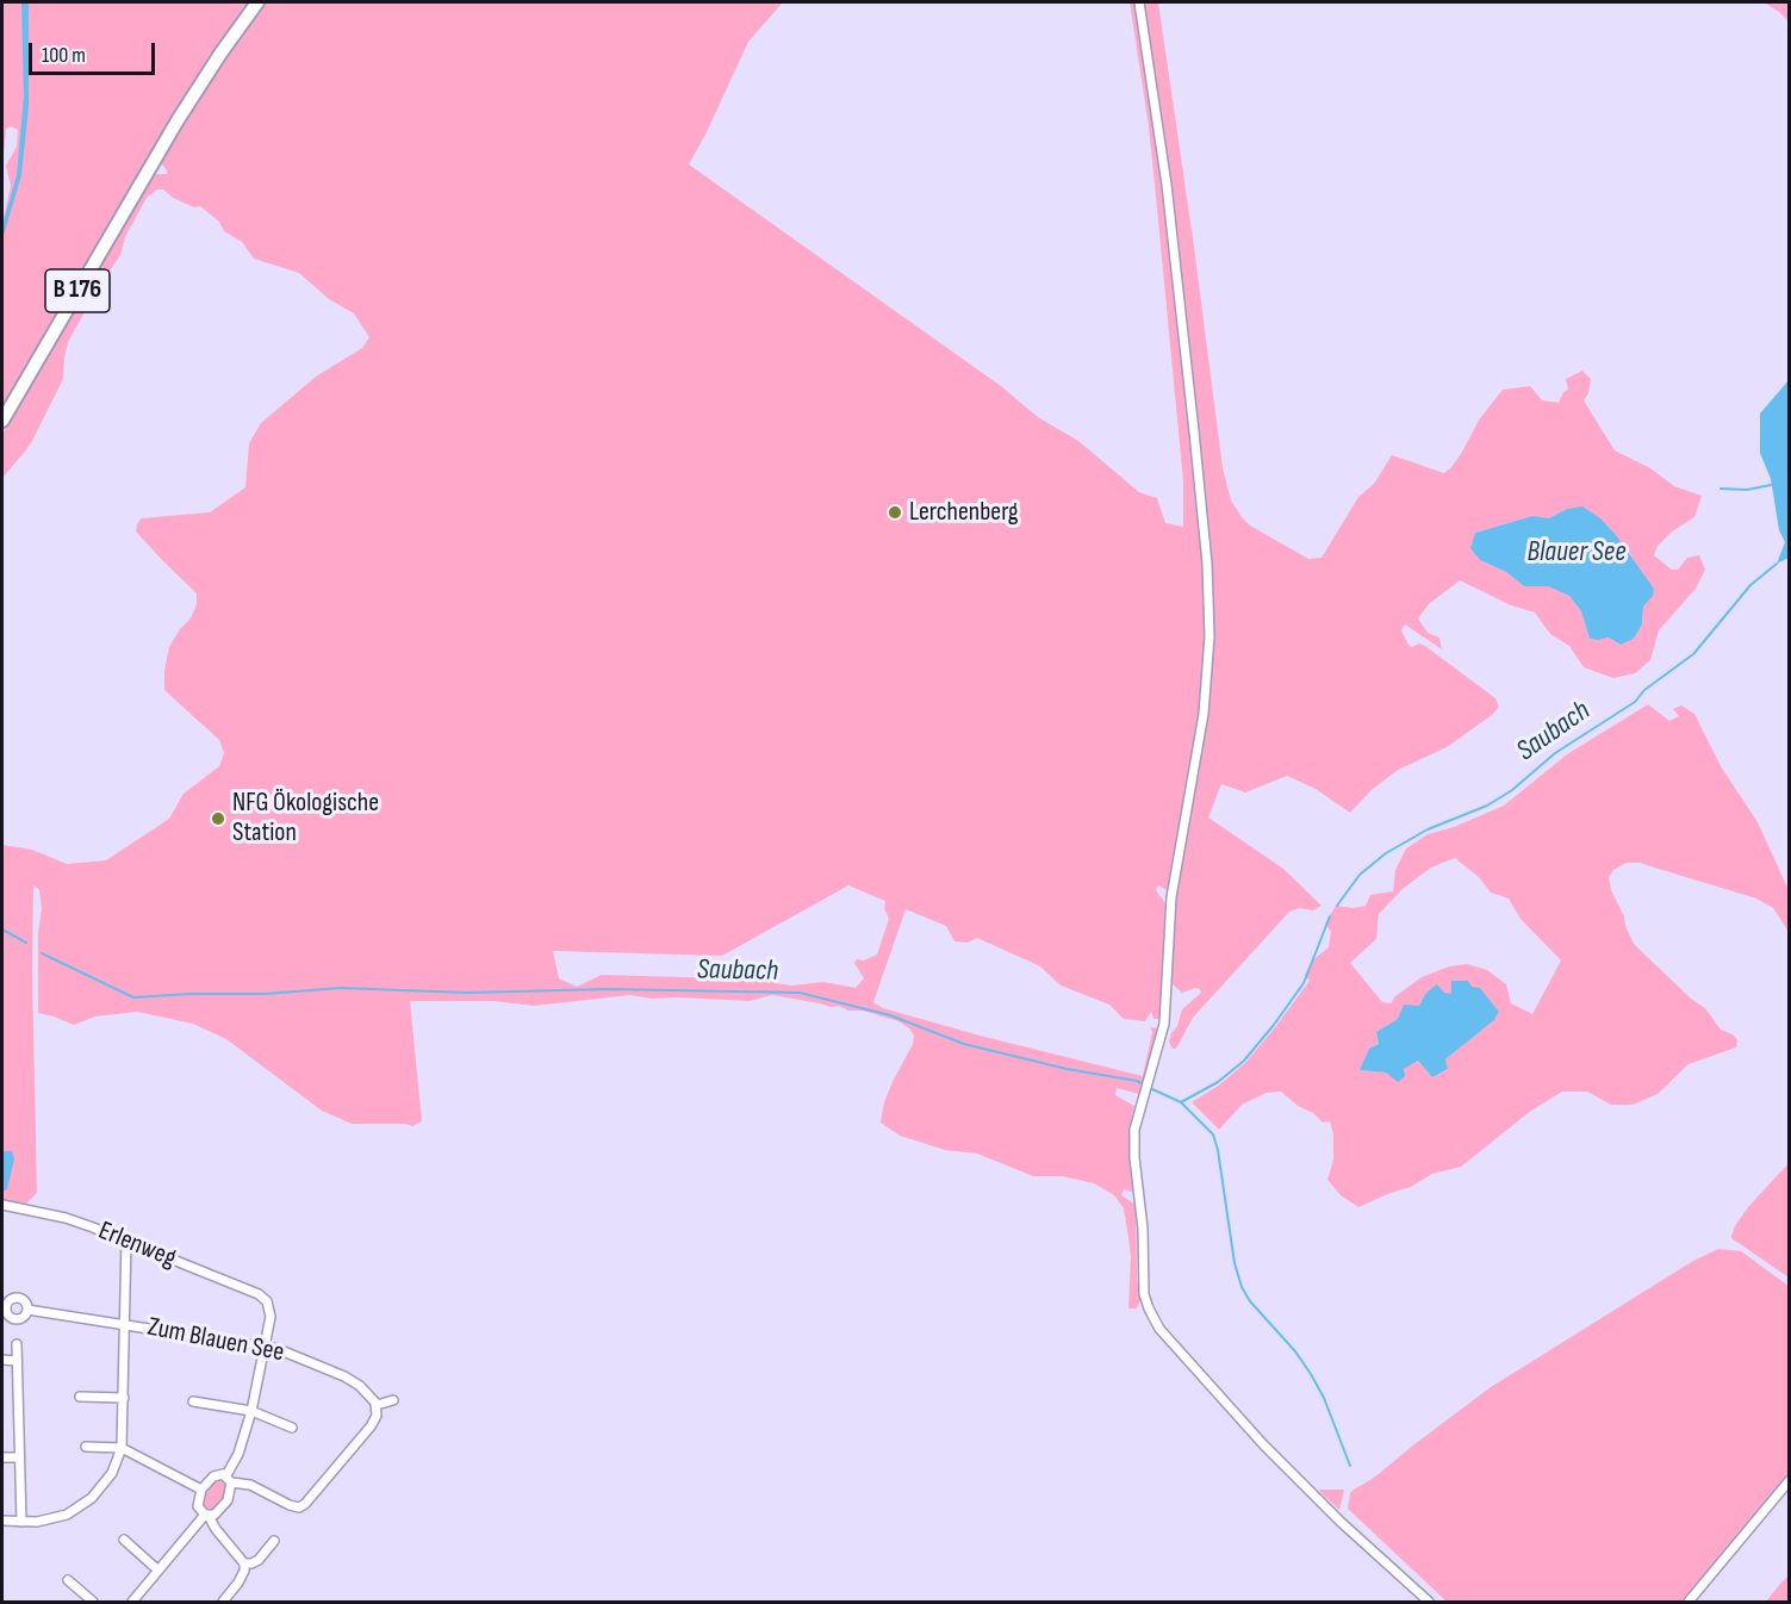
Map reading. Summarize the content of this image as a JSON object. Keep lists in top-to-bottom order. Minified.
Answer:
{"streets":{"main road":["B 176"],"street":["Erlenweg","Zum Blauen See"]},"crossings":[["Erlenweg","Zum Blauen See"]],"water":["Blauer See","Saubach"],"places":["Lerchenberg","NFG Ökologische Station"],"scale_bar":"100 m"}
